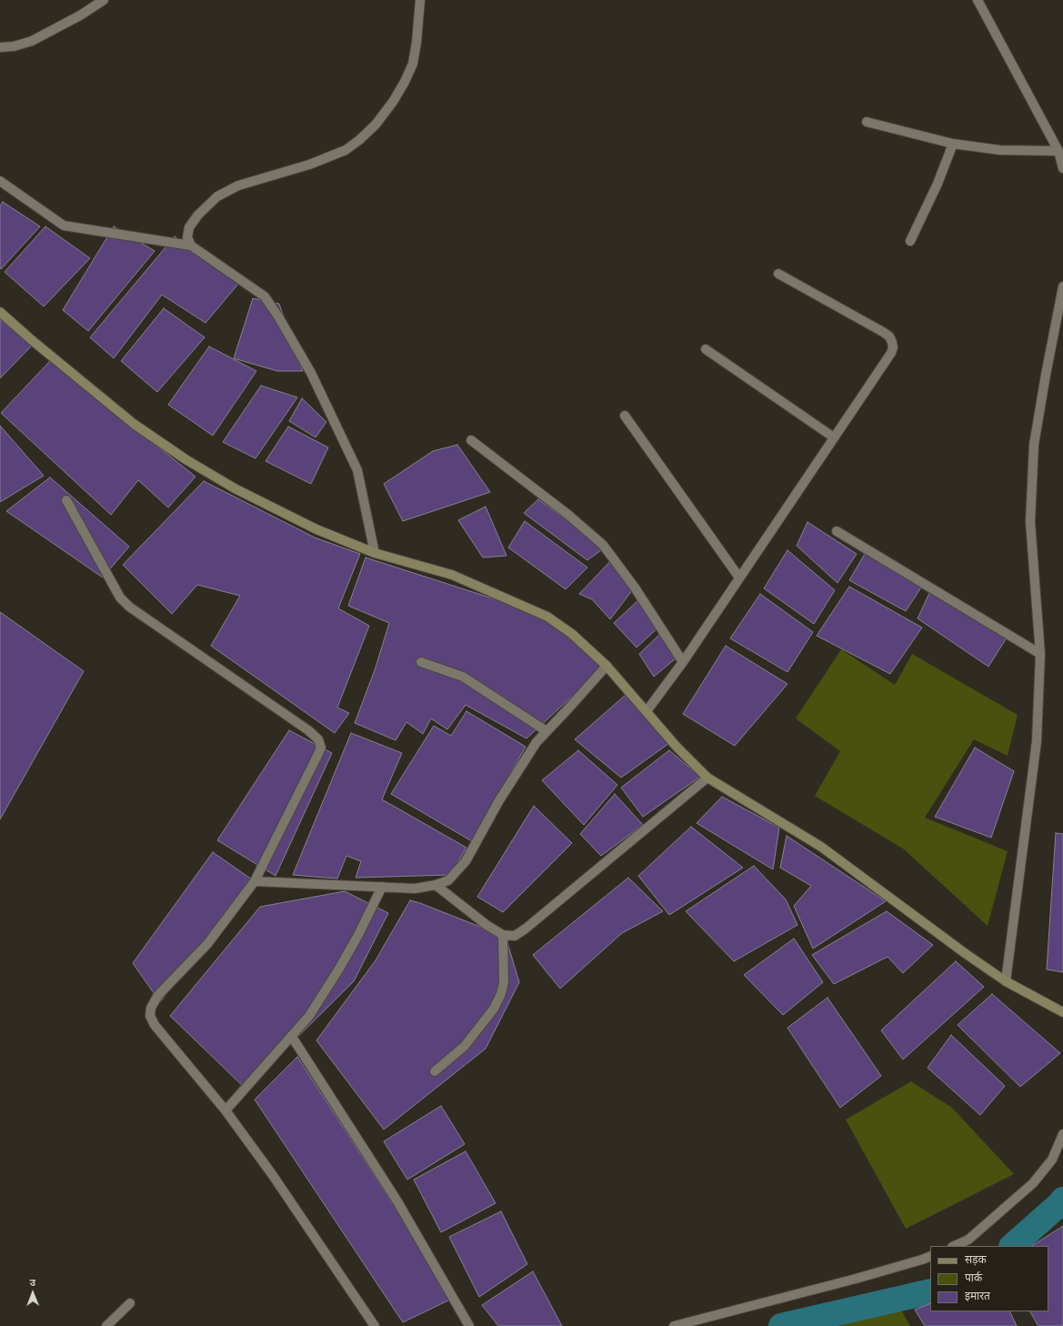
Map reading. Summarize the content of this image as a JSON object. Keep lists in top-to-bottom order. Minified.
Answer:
{"legend":["सड़क","पार्क","इमारत"],"north":"top"}
